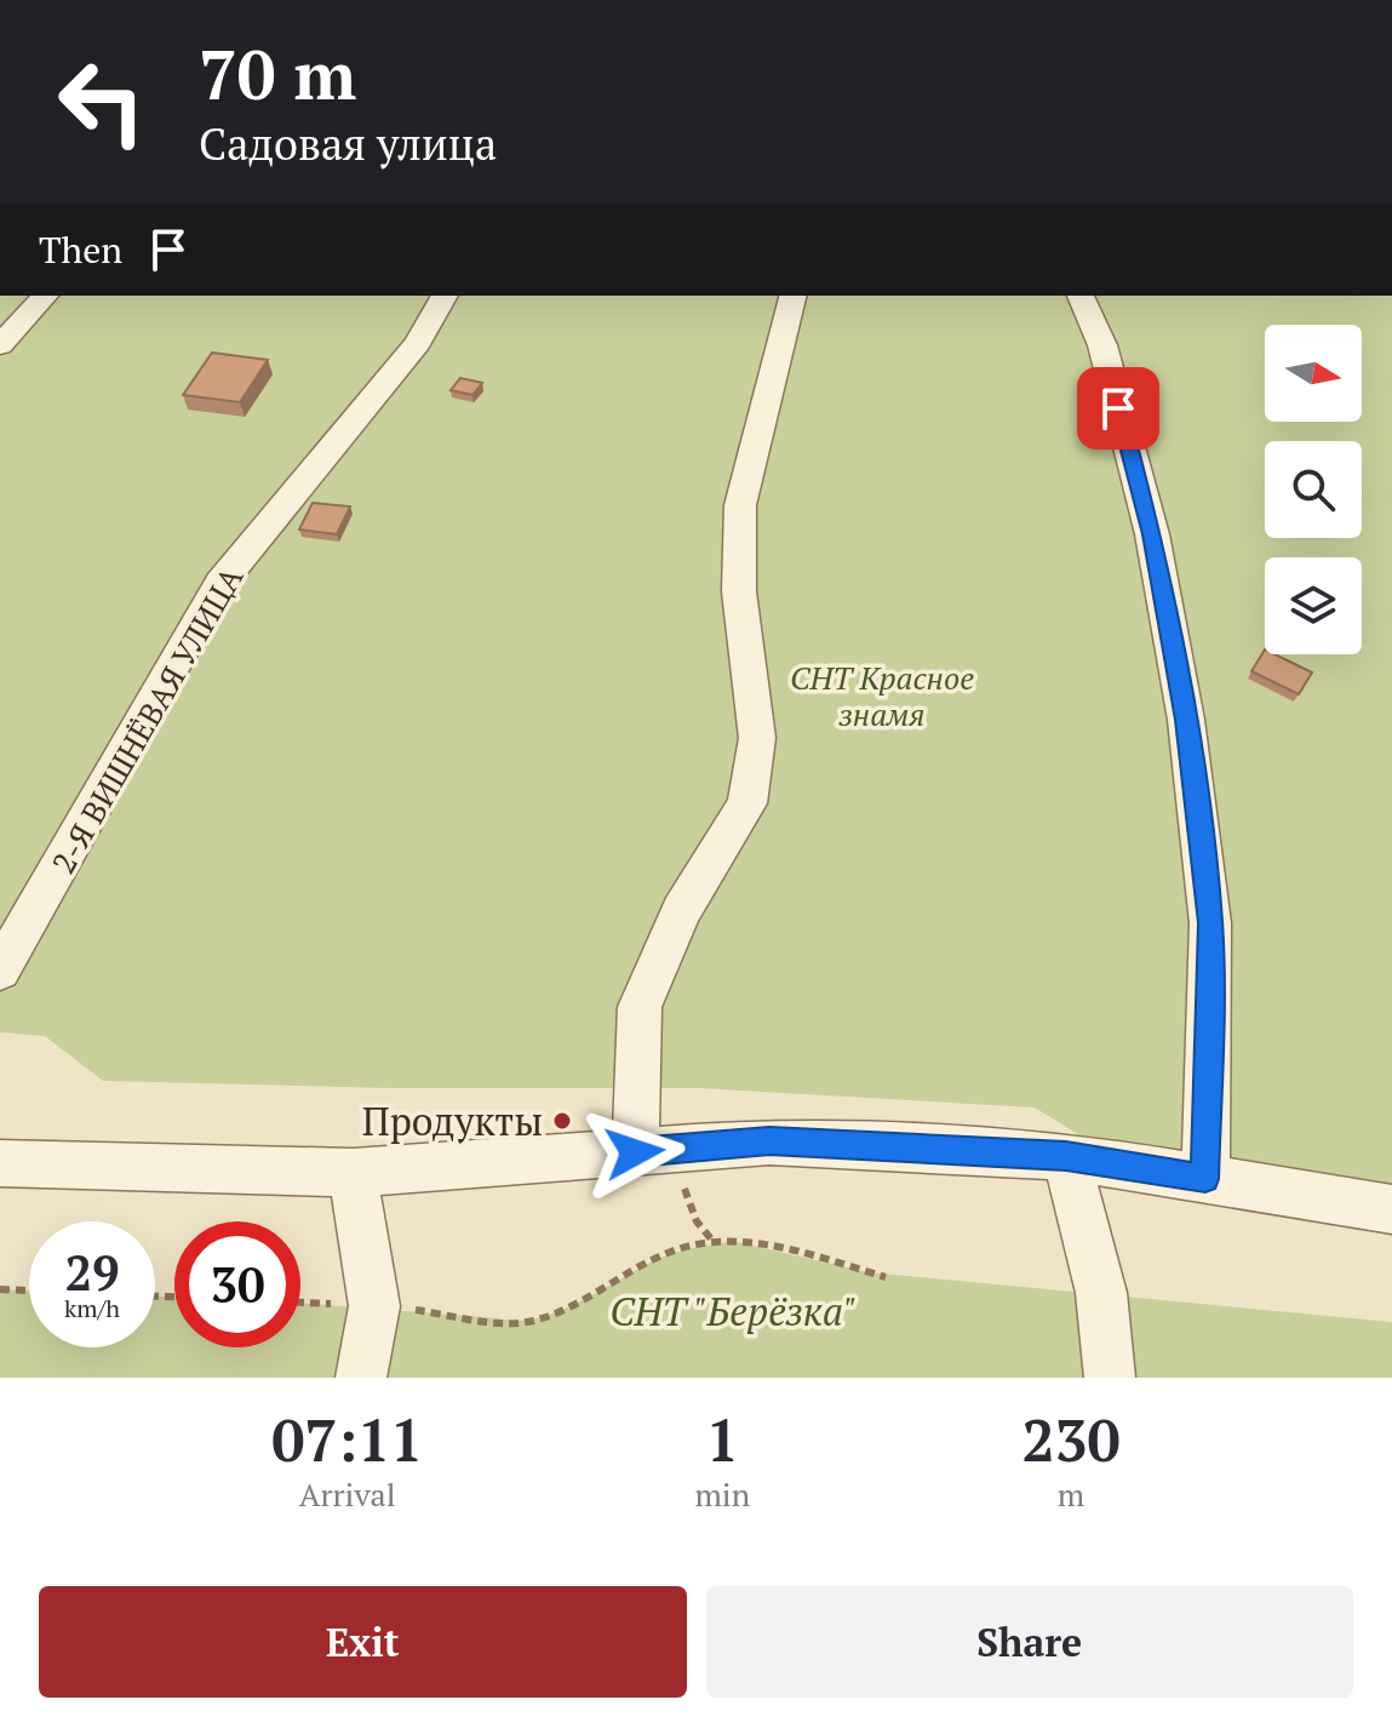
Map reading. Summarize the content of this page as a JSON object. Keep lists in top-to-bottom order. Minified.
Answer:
{"streets":{"street":["2-Я ВИШНЁВАЯ УЛИЦА"]},"parks":["СНТ Красное знамя","СНТ \"Берёзка\""],"places":["Продукты"],"north":"right","page":{"turn":["70 m","Садовая улица"],"then":"Then","speed":"29 km/h","limit":"30","eta":["07:11","Arrival","1","min","230","m"],"buttons":["Exit","Share"]}}
